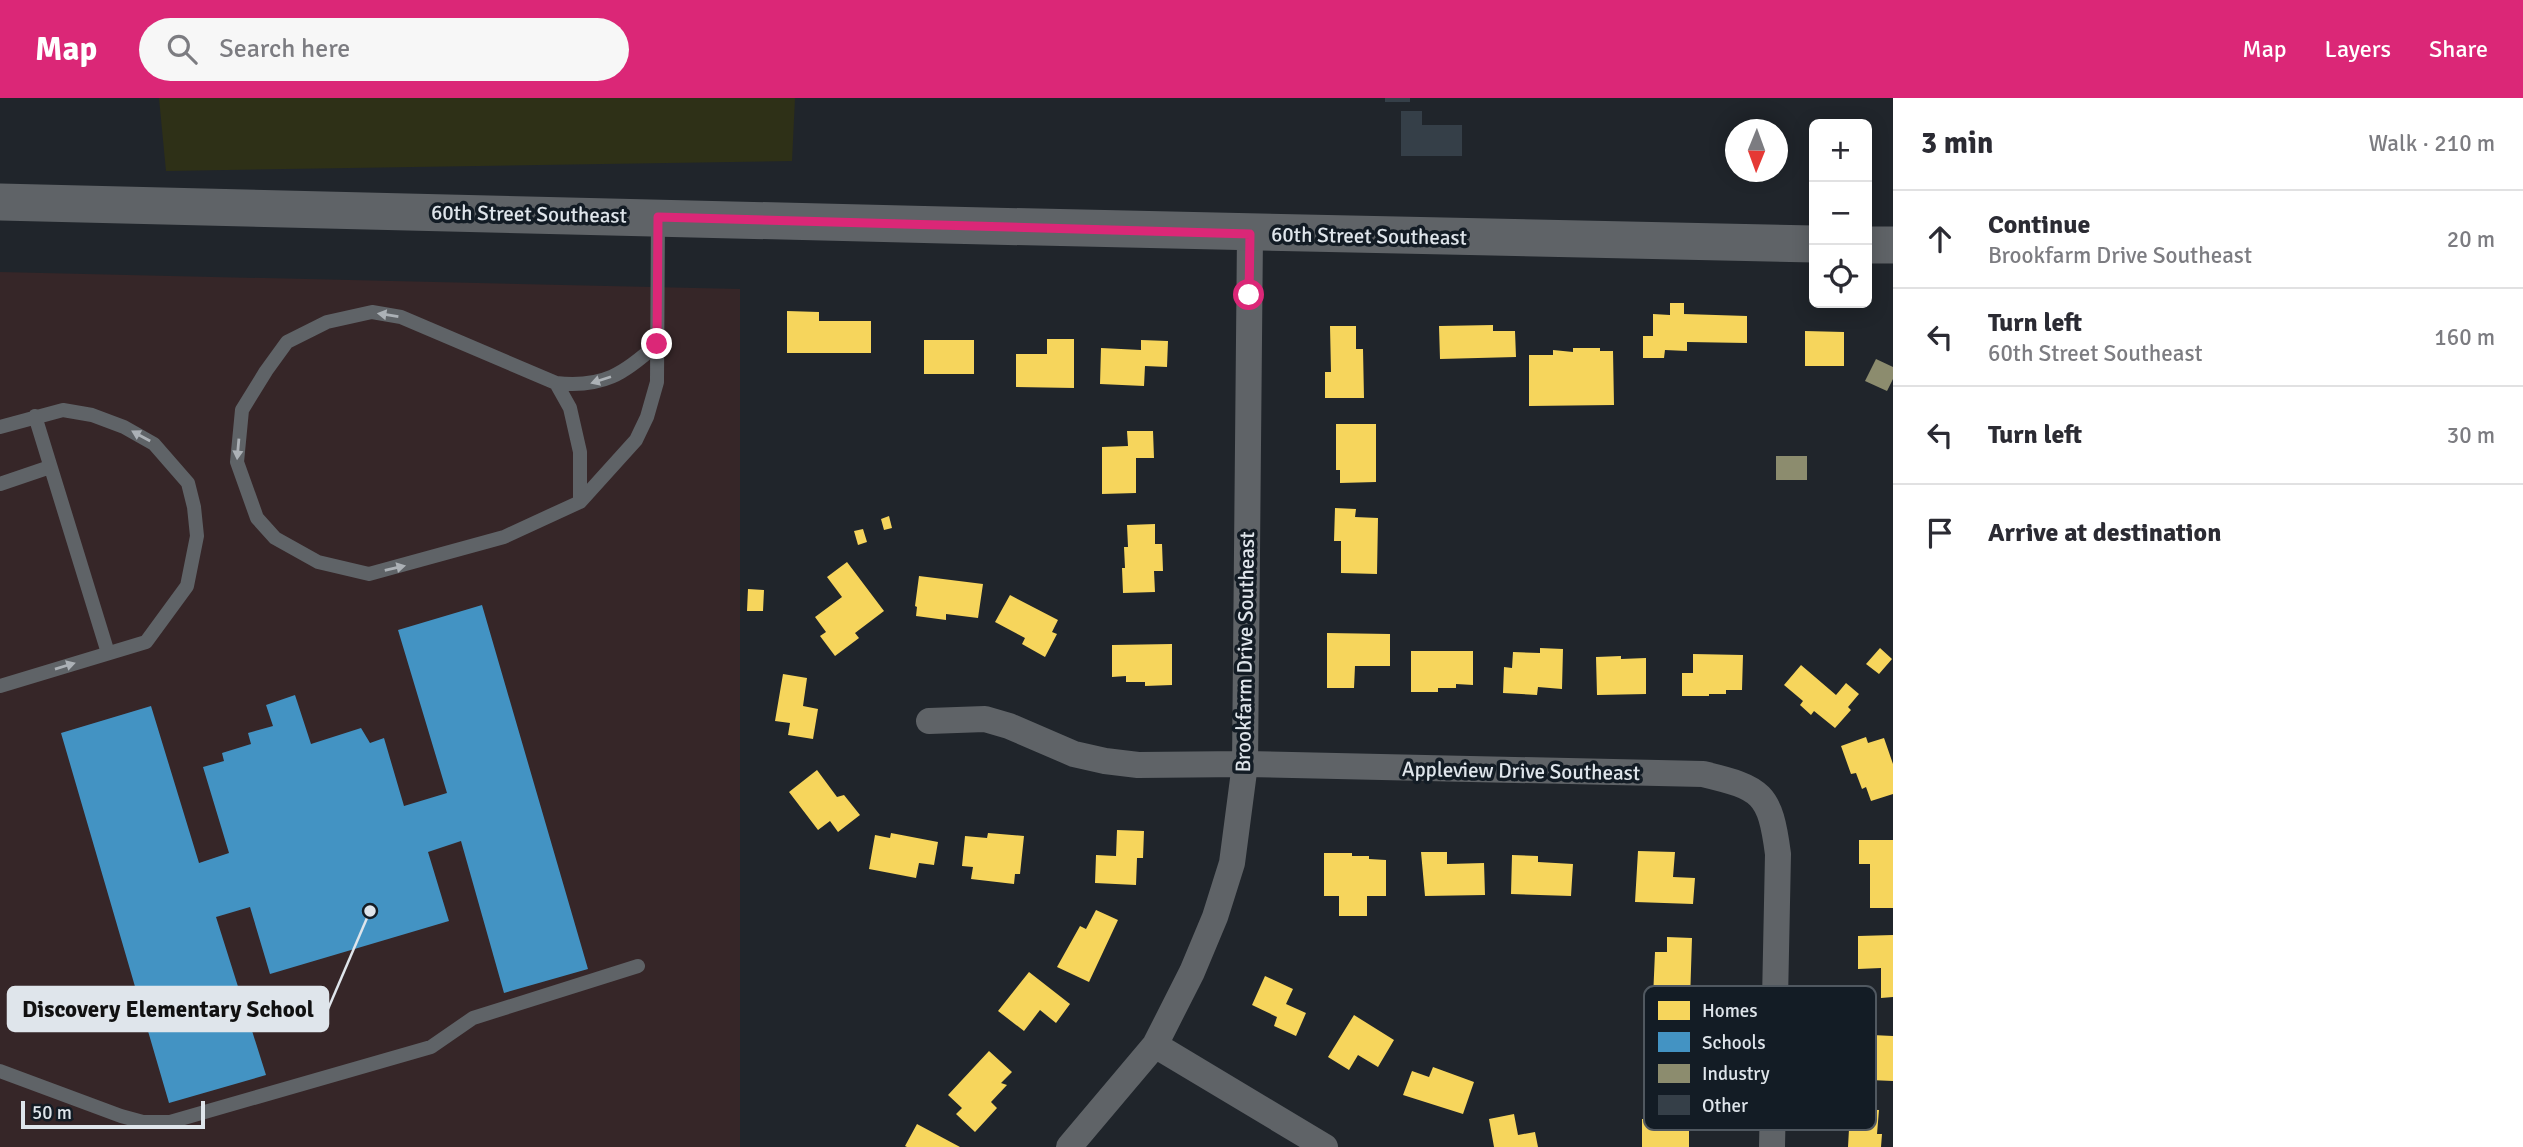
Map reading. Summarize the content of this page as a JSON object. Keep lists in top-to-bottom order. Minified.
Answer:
{"streets":{"main road":["60th Street Southeast"],"street":["Brookfarm Drive Southeast","Appleview Drive Southeast"]},"crossings":[["60th Street Southeast","Brookfarm Drive Southeast"],["Brookfarm Drive Southeast","Appleview Drive Southeast"]],"places":["Discovery Elementary School"],"legend":["Homes","Schools","Industry","Other"],"scale_bar":"50 m","north":"bottom","page":{"header":"Map","search":"Search here","nav":["Map","Layers","Share"],"heading":["3 min","Walk · 210 m"],"map_buttons":["+","−"],"list":[["Continue","Brookfarm Drive Southeast","20 m"],["Turn left","60th Street Southeast","160 m"],["Turn left","30 m"],"Arrive at destination"],"scale":"50 m"}}
